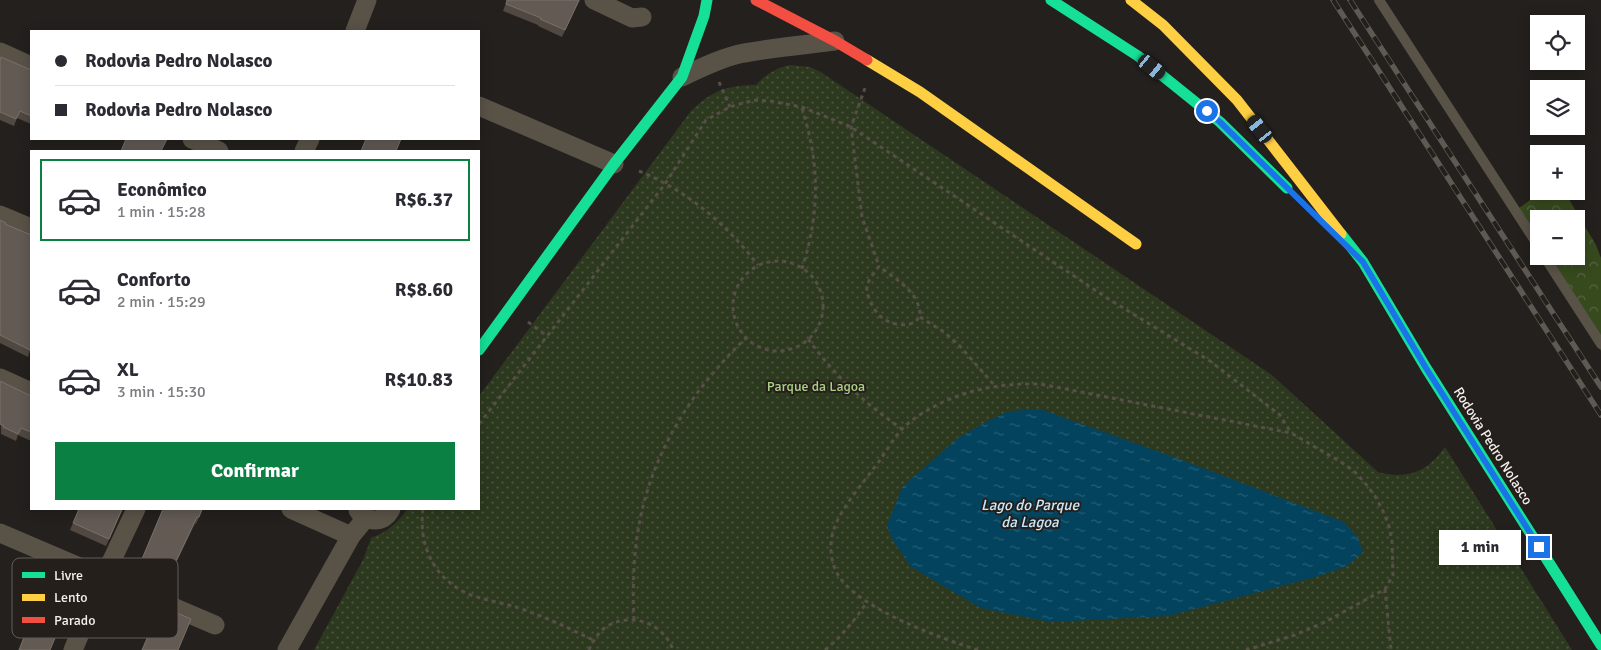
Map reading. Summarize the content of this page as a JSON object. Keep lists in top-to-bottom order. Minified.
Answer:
{"streets":{"main road":["Rodovia Pedro Nolasco"]},"water":["Lago do Parque da Lagoa"],"parks":["Parque da Lagoa"],"legend":["Livre","Lento","Parado"],"page":{"map_buttons":["+","−"],"banner":["Rodovia Pedro Nolasco","Rodovia Pedro Nolasco"],"list":[{"name":"Econômico","note":"1 min · 15:28","value":"R$6.37"},{"name":"Conforto","note":"2 min · 15:29","value":"R$8.60"},{"name":"XL","note":"3 min · 15:30","value":"R$10.83"}],"buttons":"Confirmar","bubble":"1 min"}}
